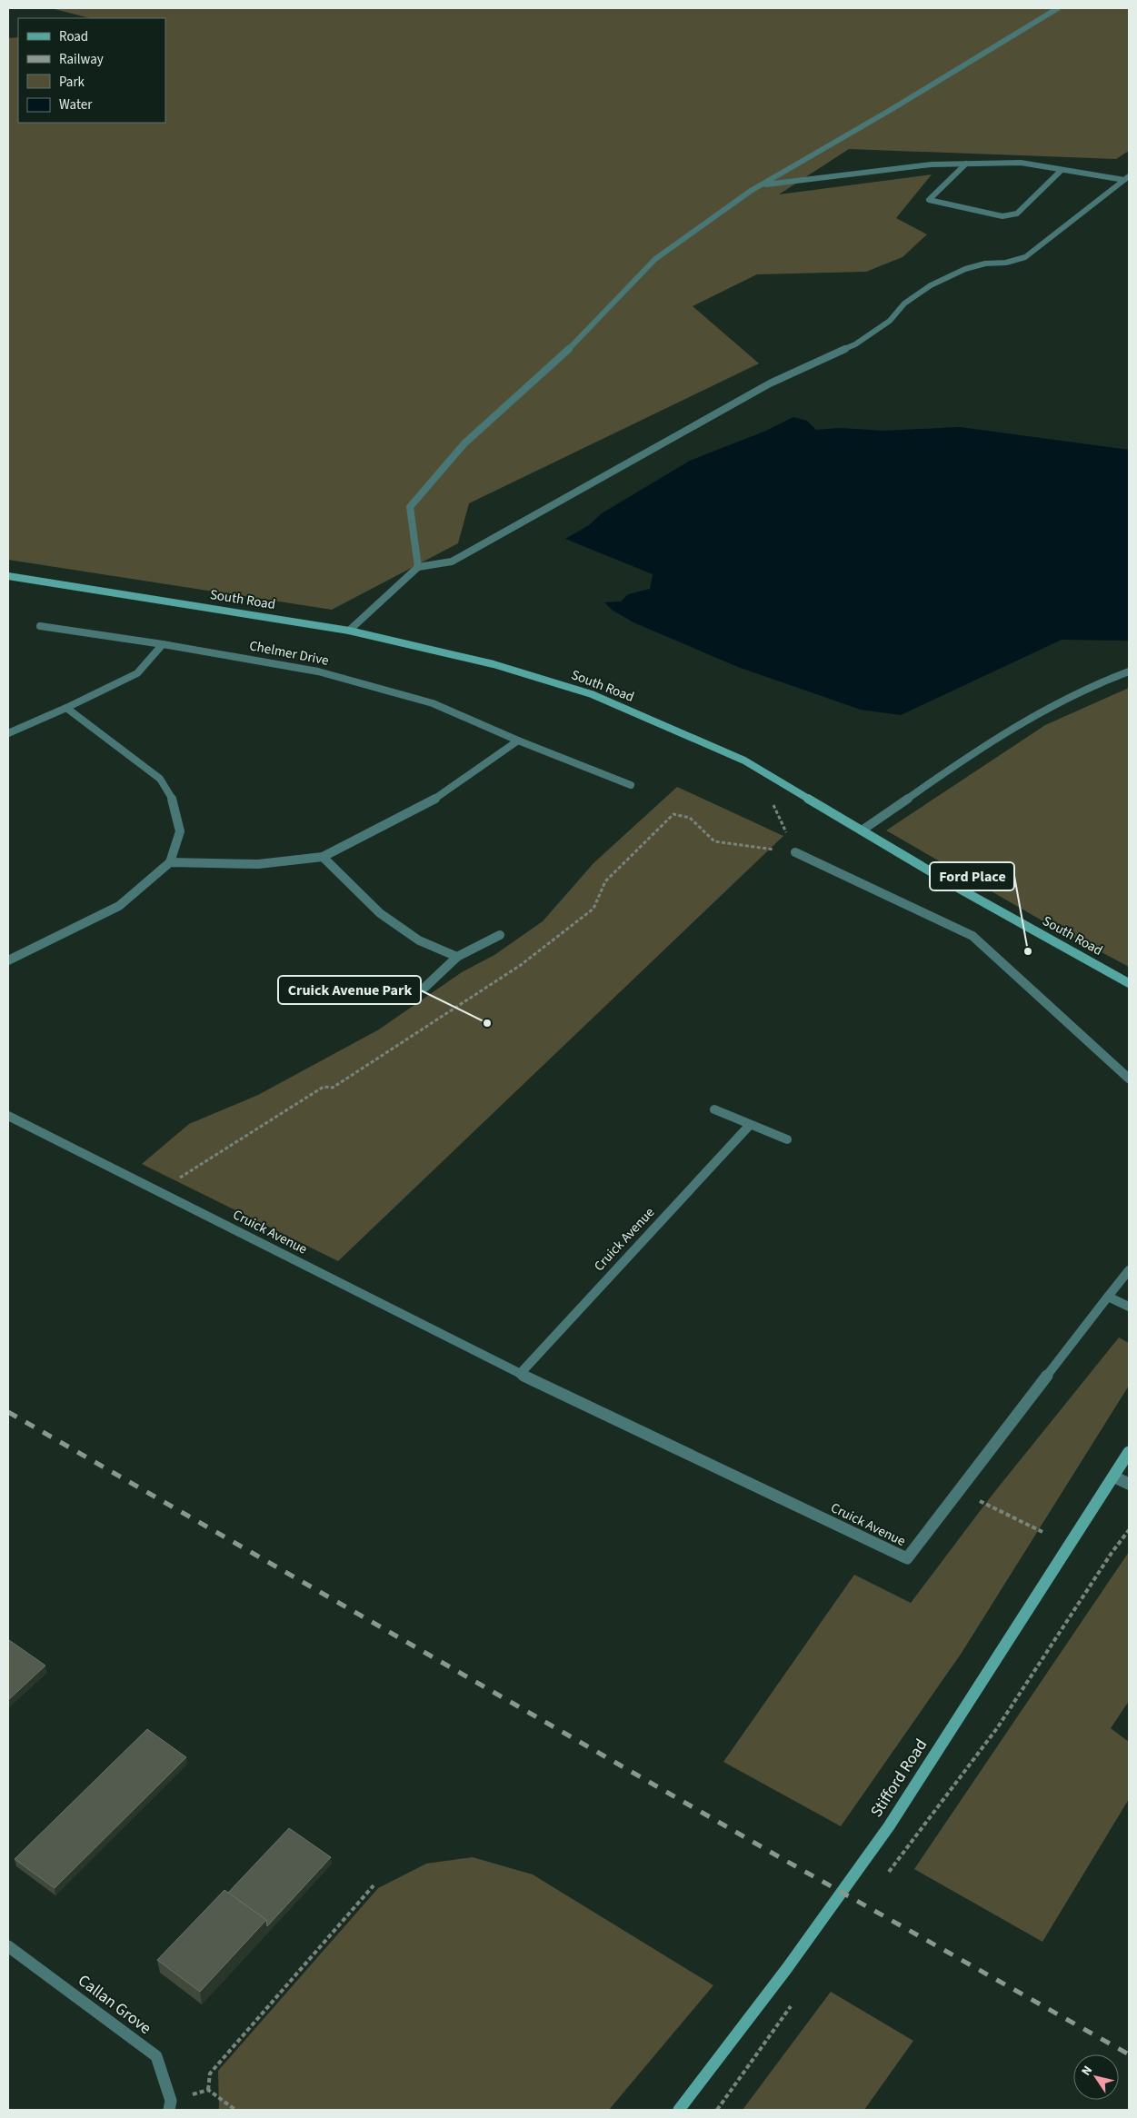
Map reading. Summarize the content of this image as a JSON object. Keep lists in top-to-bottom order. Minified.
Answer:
{"streets":{"main road":["South Road","Stifford Road"],"street":["Chelmer Drive","Cruick Avenue","Callan Grove"]},"places":["Ford Place","Cruick Avenue Park"],"legend":["Road","Railway","Park","Water"],"north":"top left"}
